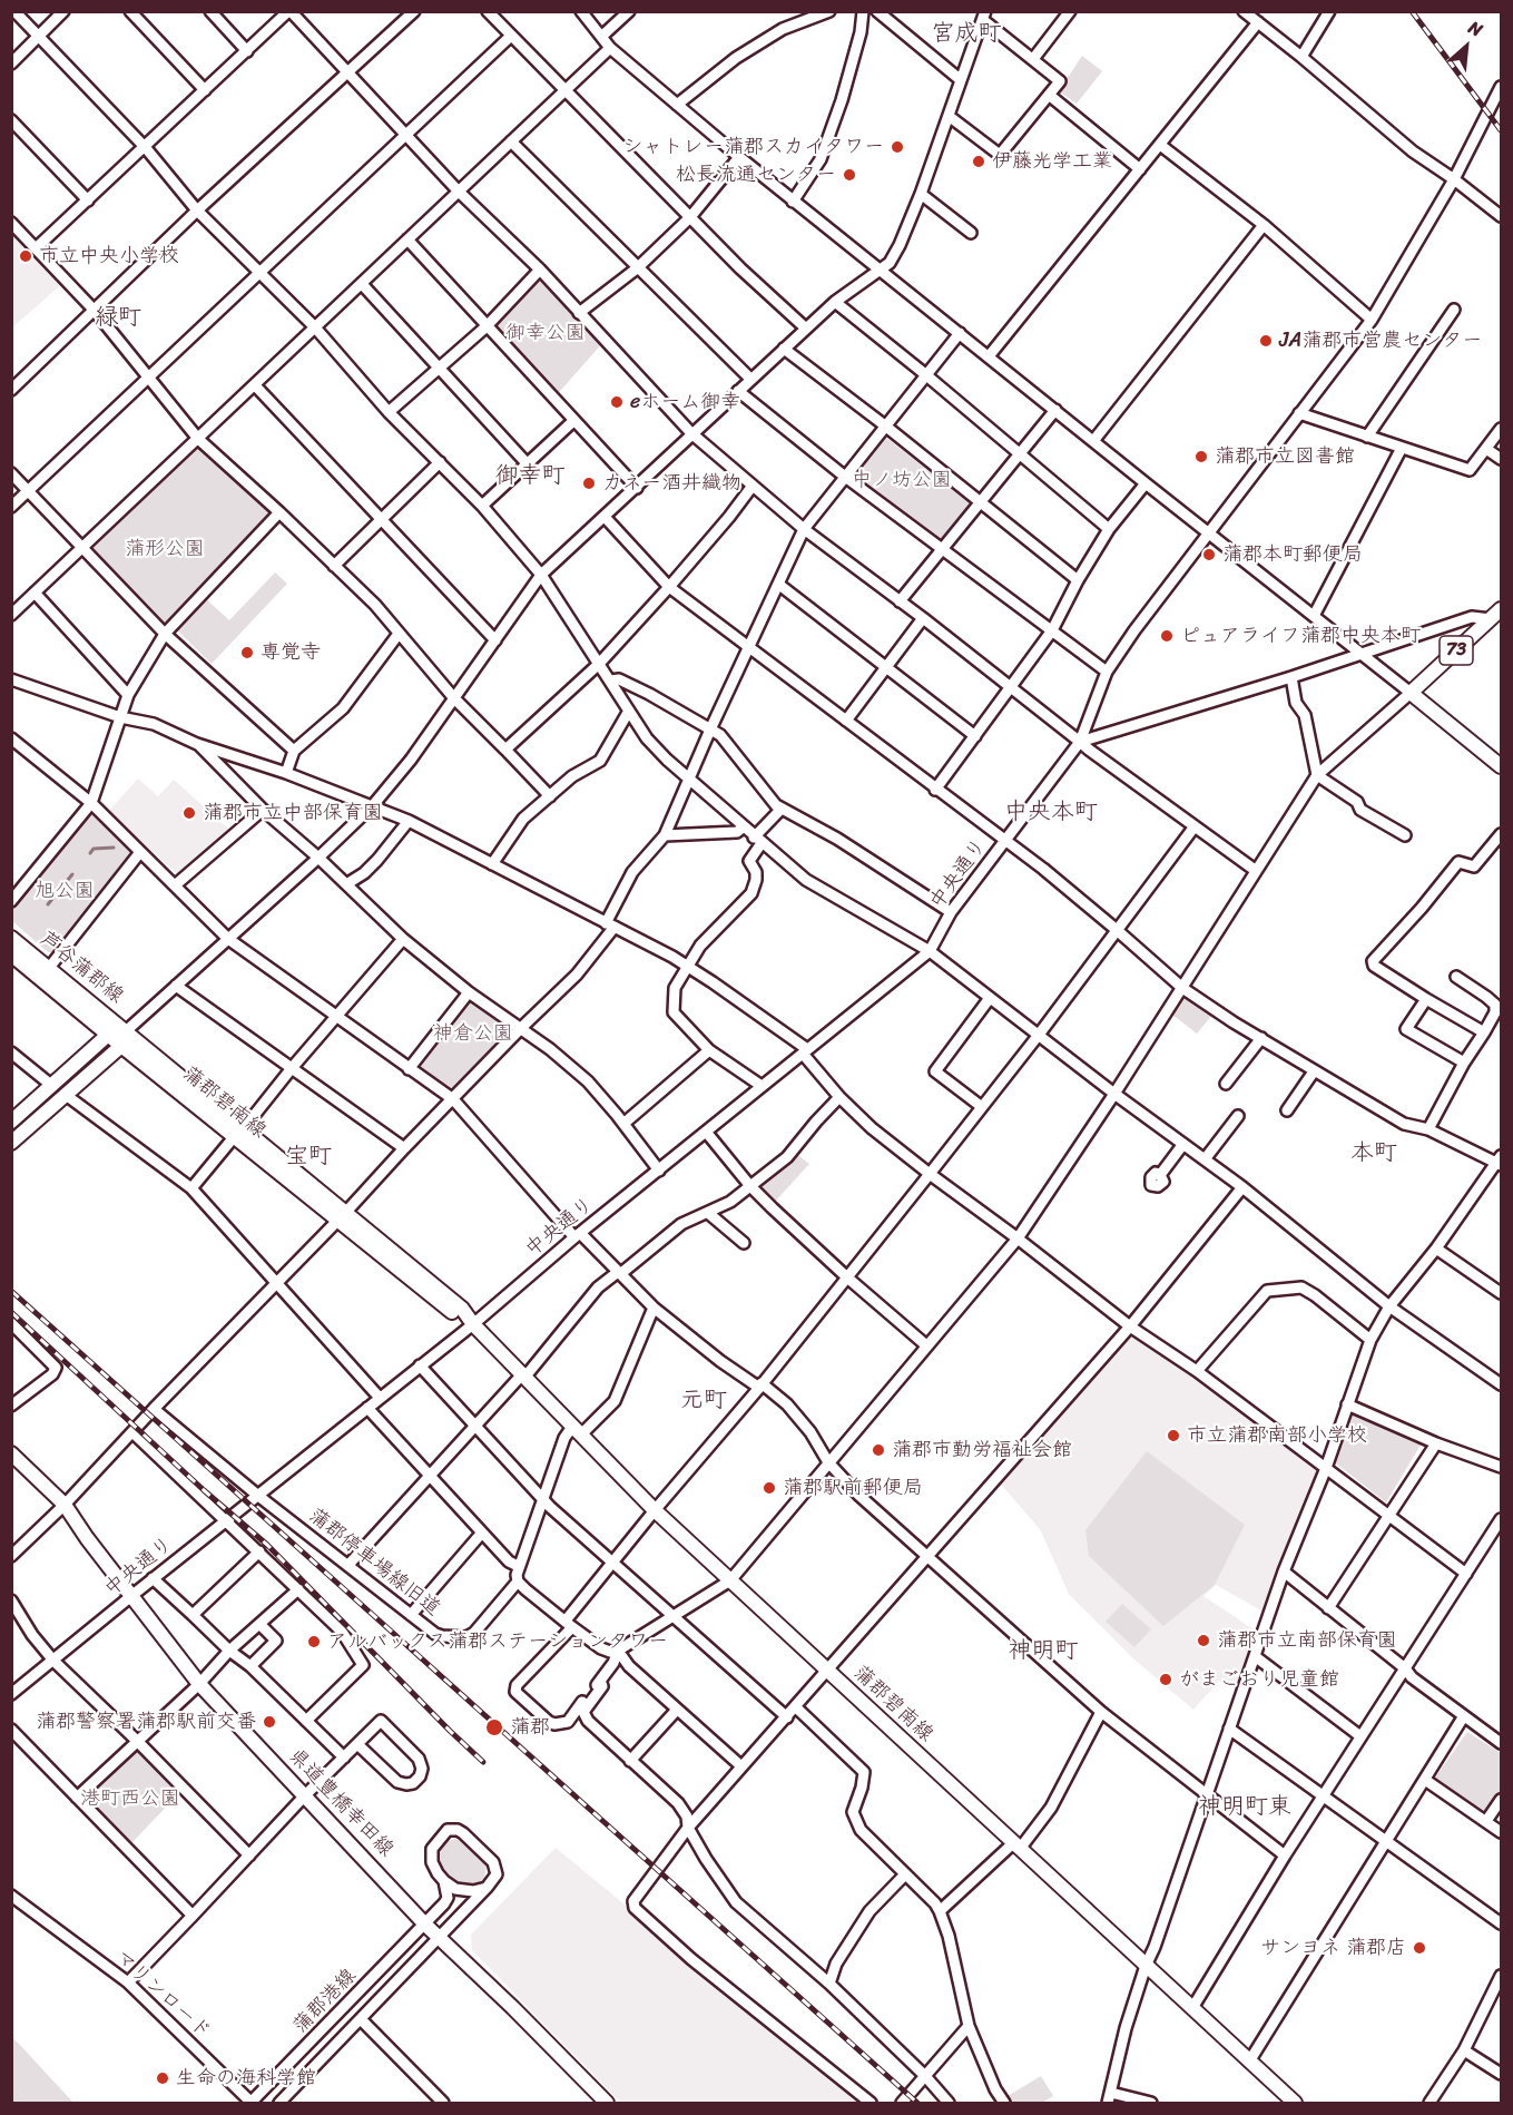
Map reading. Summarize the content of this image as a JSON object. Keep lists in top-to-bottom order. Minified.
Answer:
{"streets":{"main road":["73","芦谷蒲郡線","蒲郡碧南線","県道豊橋幸田線"],"street":["中央通り","蒲郡停車場線旧道","マリンロード","蒲郡港線"]},"crossings":[["中央通り","蒲郡碧南線"],["中央通り","蒲郡停車場線旧道"],["中央通り","県道豊橋幸田線"],["芦谷蒲郡線","蒲郡碧南線"],["県道豊橋幸田線","蒲郡港線"],["マリンロード","蒲郡港線"]],"districts":["宮成町","緑町","御幸町","中央本町","本町","宝町","元町","神明町","神明町東"],"parks":["御幸公園","中ノ坊公園","蒲形公園","旭公園","神倉公園","港町西公園"],"places":["シャトレー蒲郡スカイタワー","伊藤光学工業","松長流通センター","市立中央小学校","JA蒲郡市営農センター","eホーム御幸","蒲郡市立図書館","カネー酒井織物","蒲郡本町郵便局","ピュアライフ蒲郡中央本町","専覚寺","蒲郡市立中部保育園","市立蒲郡南部小学校","蒲郡市勤労福祉会館","蒲郡駅前郵便局","蒲郡市立南部保育園","アルバックス蒲郡ステーションタワー","がまごおり児童館","蒲郡警察署蒲郡駅前交番","蒲郡","サンヨネ 蒲郡店","生命の海科学館"],"north":"top right"}
